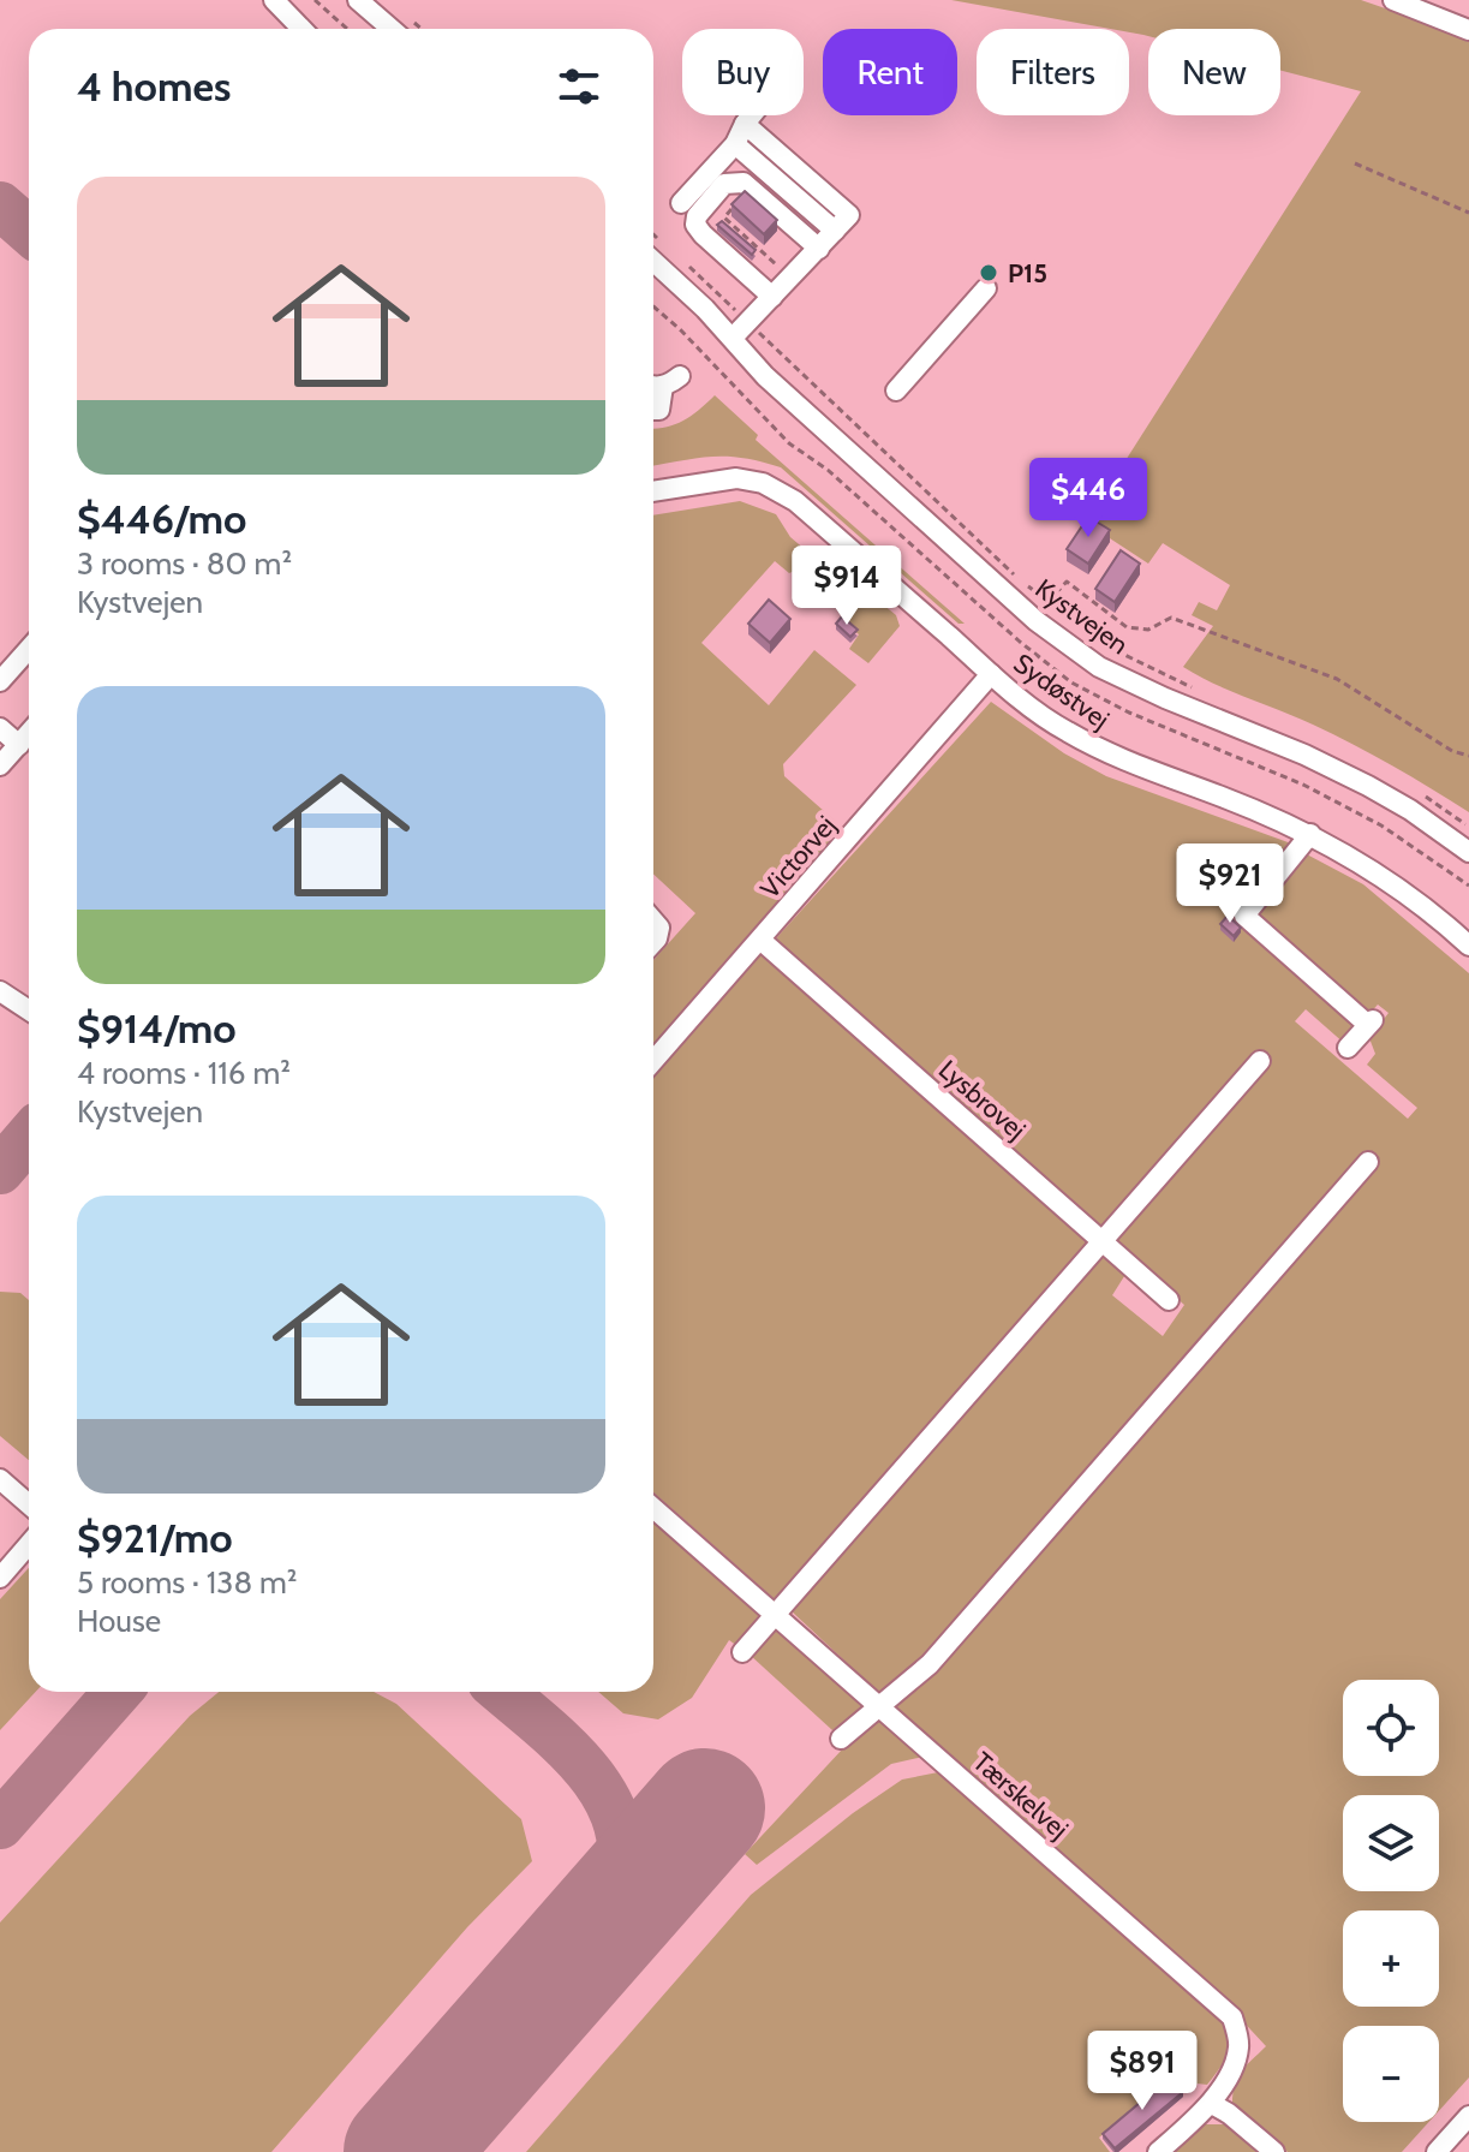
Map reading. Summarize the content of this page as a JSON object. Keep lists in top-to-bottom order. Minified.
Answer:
{"streets":{"street":["Kystvejen","Sydøstvej","Victorvej","Lysbrovej","Tærskelvej"]},"crossings":[["Sydøstvej","Victorvej"],["Victorvej","Lysbrovej"]],"places":["P15"],"page":{"chip":["Buy","Rent","Filters","New"],"heading":"4 homes","list":[{"name":"$446/mo","note":"3 rooms · 80 m² · Kystvejen"},{"name":"$914/mo","note":"4 rooms · 116 m² · Kystvejen"},{"name":"$921/mo","note":"5 rooms · 138 m² · House"}],"price":["$446","$914","$921","$891"],"map_buttons":["+","−"]}}
